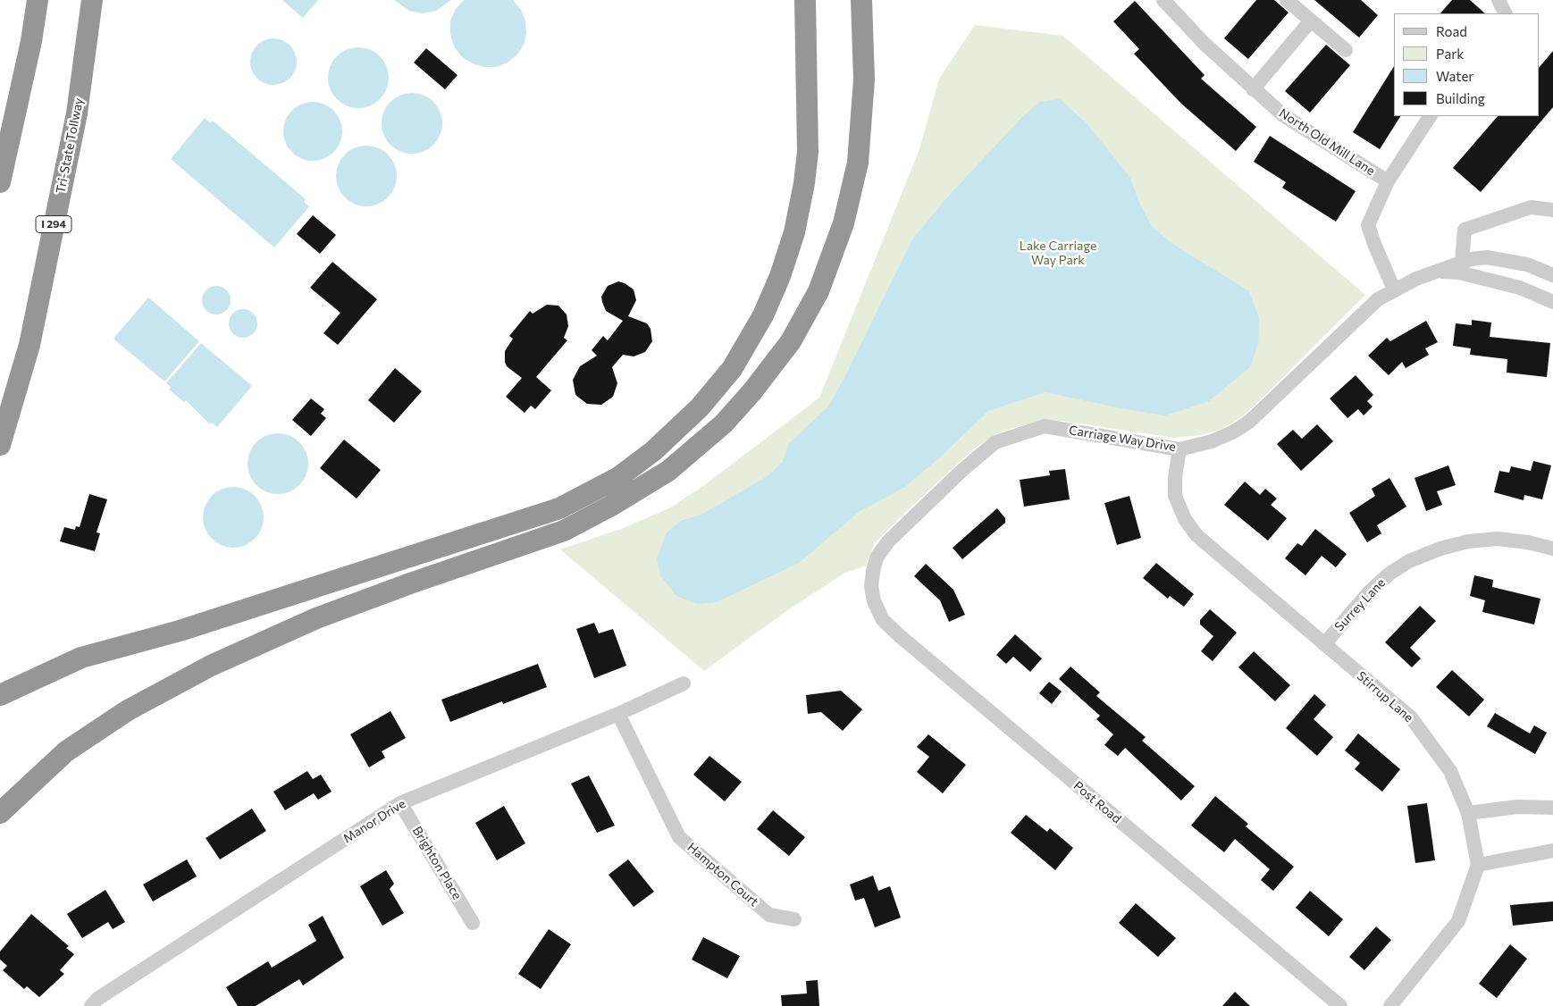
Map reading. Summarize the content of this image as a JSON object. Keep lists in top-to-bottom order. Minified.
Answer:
{"streets":{"highway":["Tri-State Tollway","I 294"],"street":["North Old Mill Lane","Carriage Way Drive","Surrey Lane","Stirrup Lane","Post Road","Manor Drive","Brighton Place","Hampton Court"]},"crossings":[["North Old Mill Lane","Carriage Way Drive"],["Carriage Way Drive","Stirrup Lane"],["Carriage Way Drive","Post Road"],["Surrey Lane","Stirrup Lane"],["Manor Drive","Brighton Place"],["Manor Drive","Hampton Court"]],"parks":["Lake Carriage Way Park"],"legend":["Road","Park","Water","Building"]}
